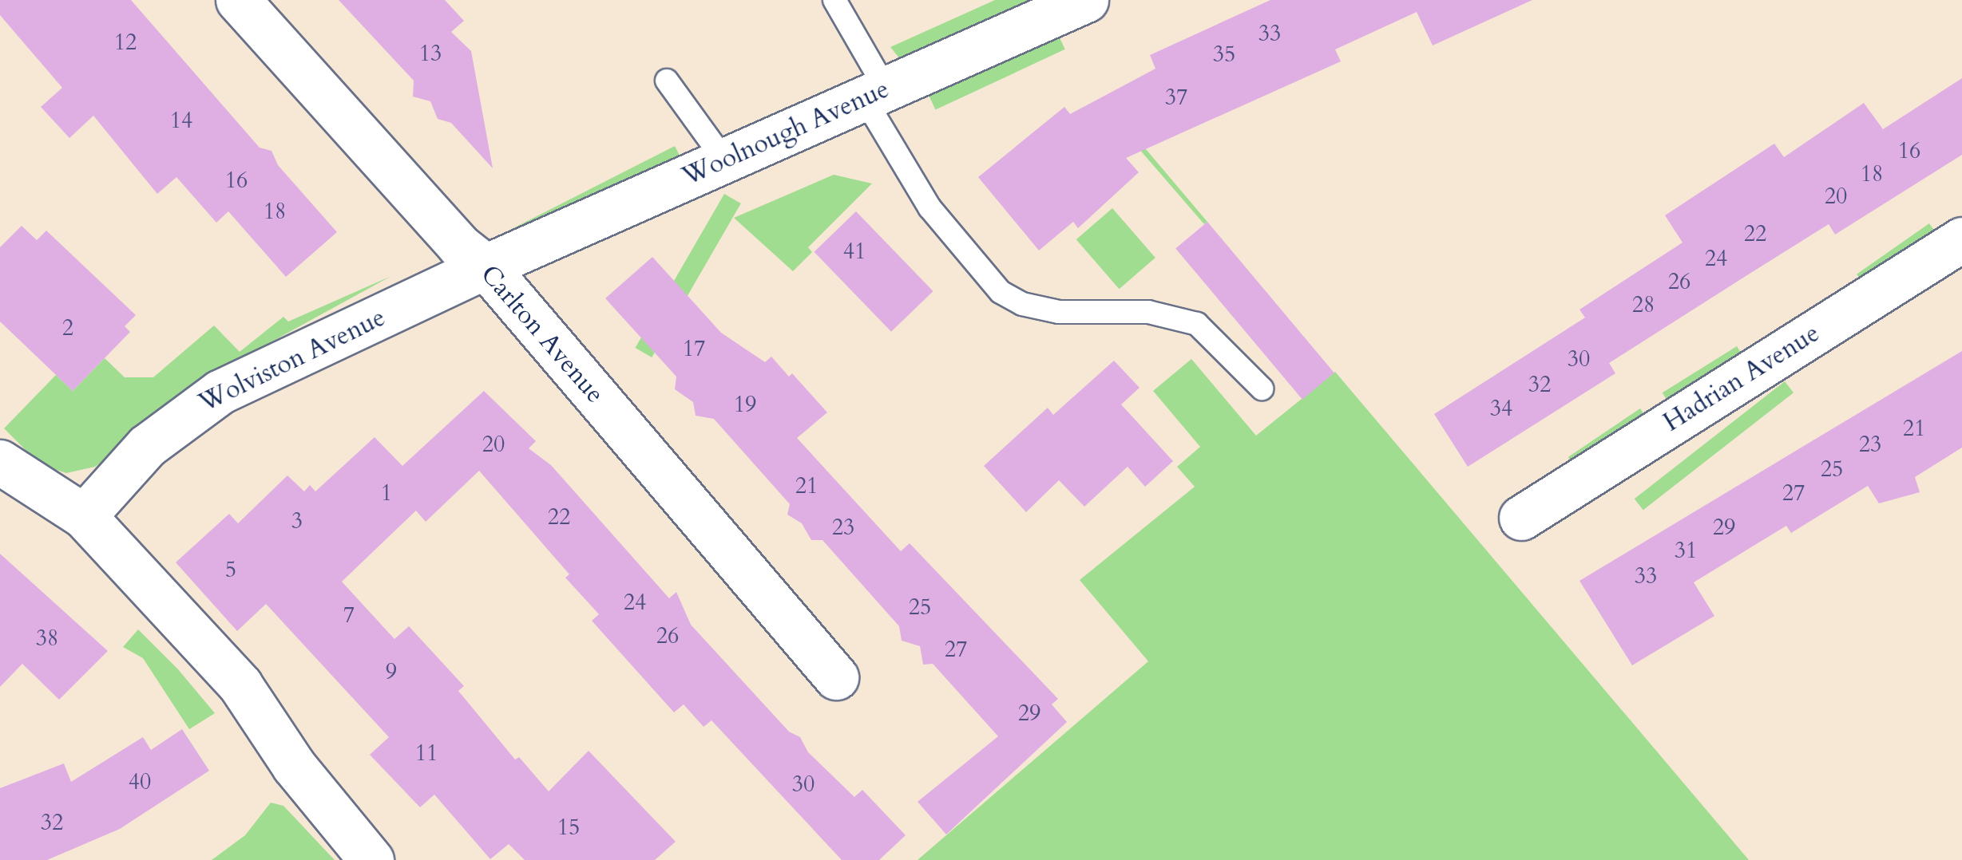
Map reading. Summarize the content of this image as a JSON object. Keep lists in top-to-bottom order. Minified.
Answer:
{"streets":{"street":["Woolnough Avenue","Carlton Avenue","Wolviston Avenue","Hadrian Avenue"]},"crossings":[["Woolnough Avenue","Carlton Avenue"],["Woolnough Avenue","Wolviston Avenue"],["Carlton Avenue","Wolviston Avenue"]],"house_numbers":["33","12","13","35","37","14","16","18","16","20","18","22","41","24","26","28","2","17","30","32","19","34","21","20","23","25","21","1","27","22","3","23","29","31","5","33","24","25","7","26","38","27","9","29","11","40","30","32","15"]}
